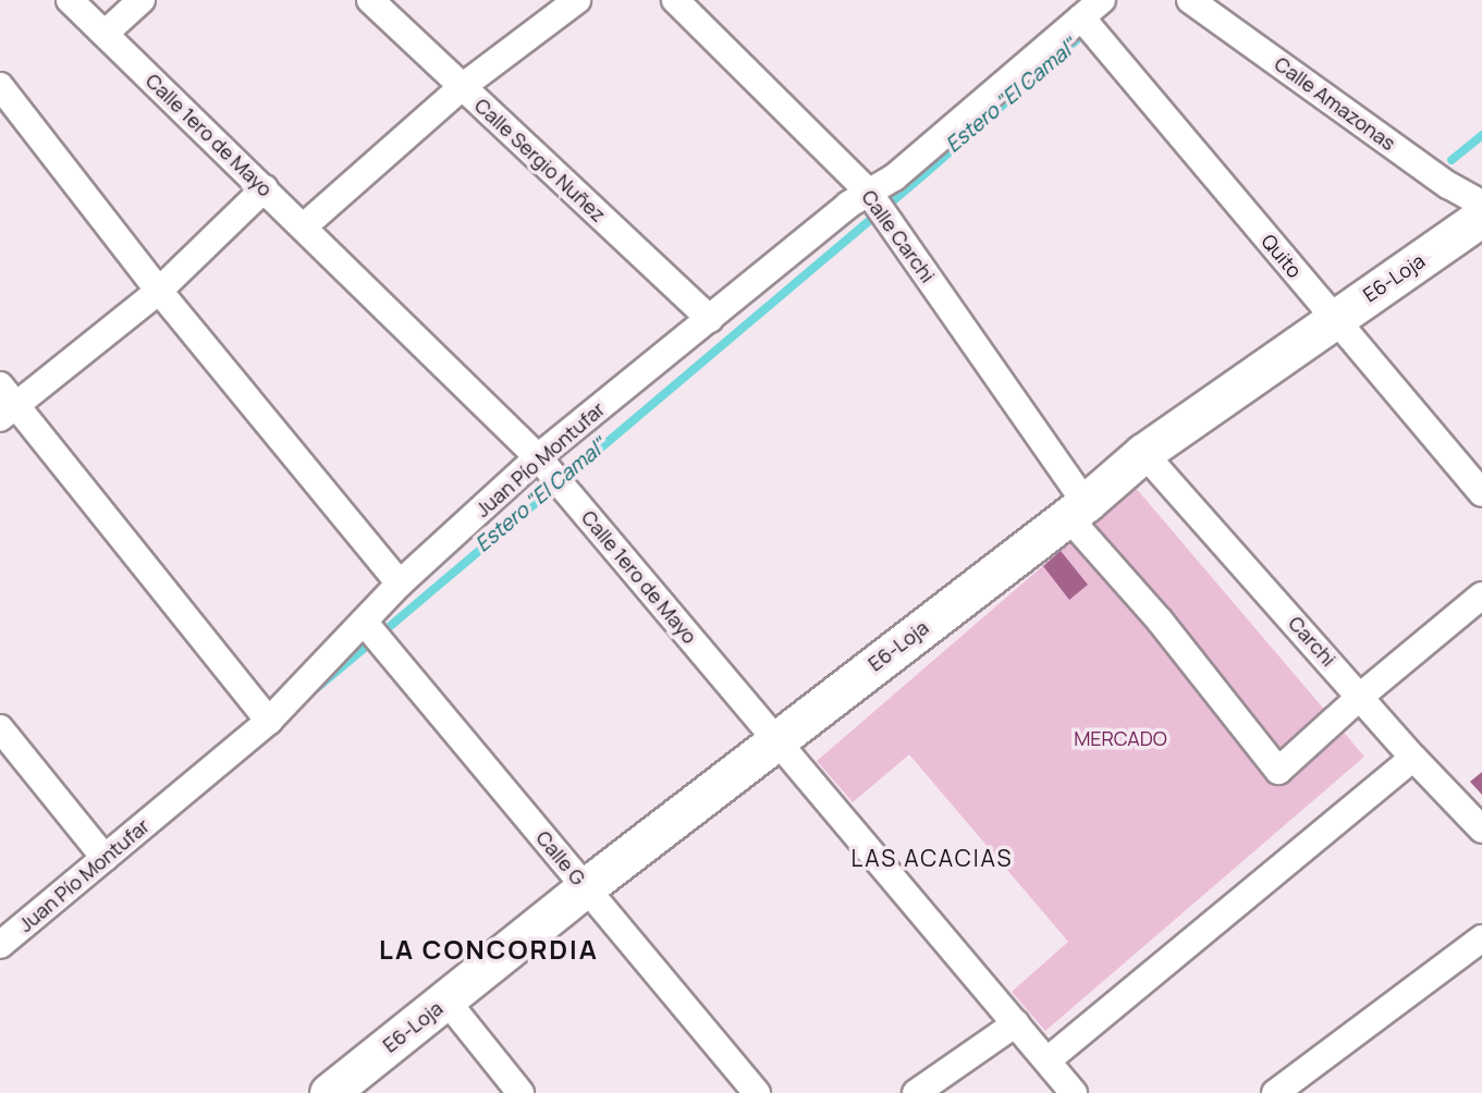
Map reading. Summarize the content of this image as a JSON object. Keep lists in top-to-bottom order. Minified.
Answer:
{"streets":{"main road":["E6-Loja"],"street":["Calle Amazonas","Calle 1ero de Mayo","Calle Sergio Nuñez","Calle Carchi","Quito","Juan Pío Montufar","Carchi","Calle G"]},"crossings":[["Calle 1ero de Mayo","E6-Loja"],["Calle 1ero de Mayo","Juan Pío Montufar"],["Calle Sergio Nuñez","Juan Pío Montufar"],["Calle Carchi","E6-Loja"],["Calle Carchi","Juan Pío Montufar"],["Calle Carchi","Carchi"],["Quito","E6-Loja"],["Quito","Juan Pío Montufar"],["E6-Loja","Carchi"],["E6-Loja","Calle G"],["Juan Pío Montufar","Calle G"]],"districts":["LAS ACACIAS","LA CONCORDIA"],"water":["Estero \"El Camal\""],"parks":["MERCADO"]}
